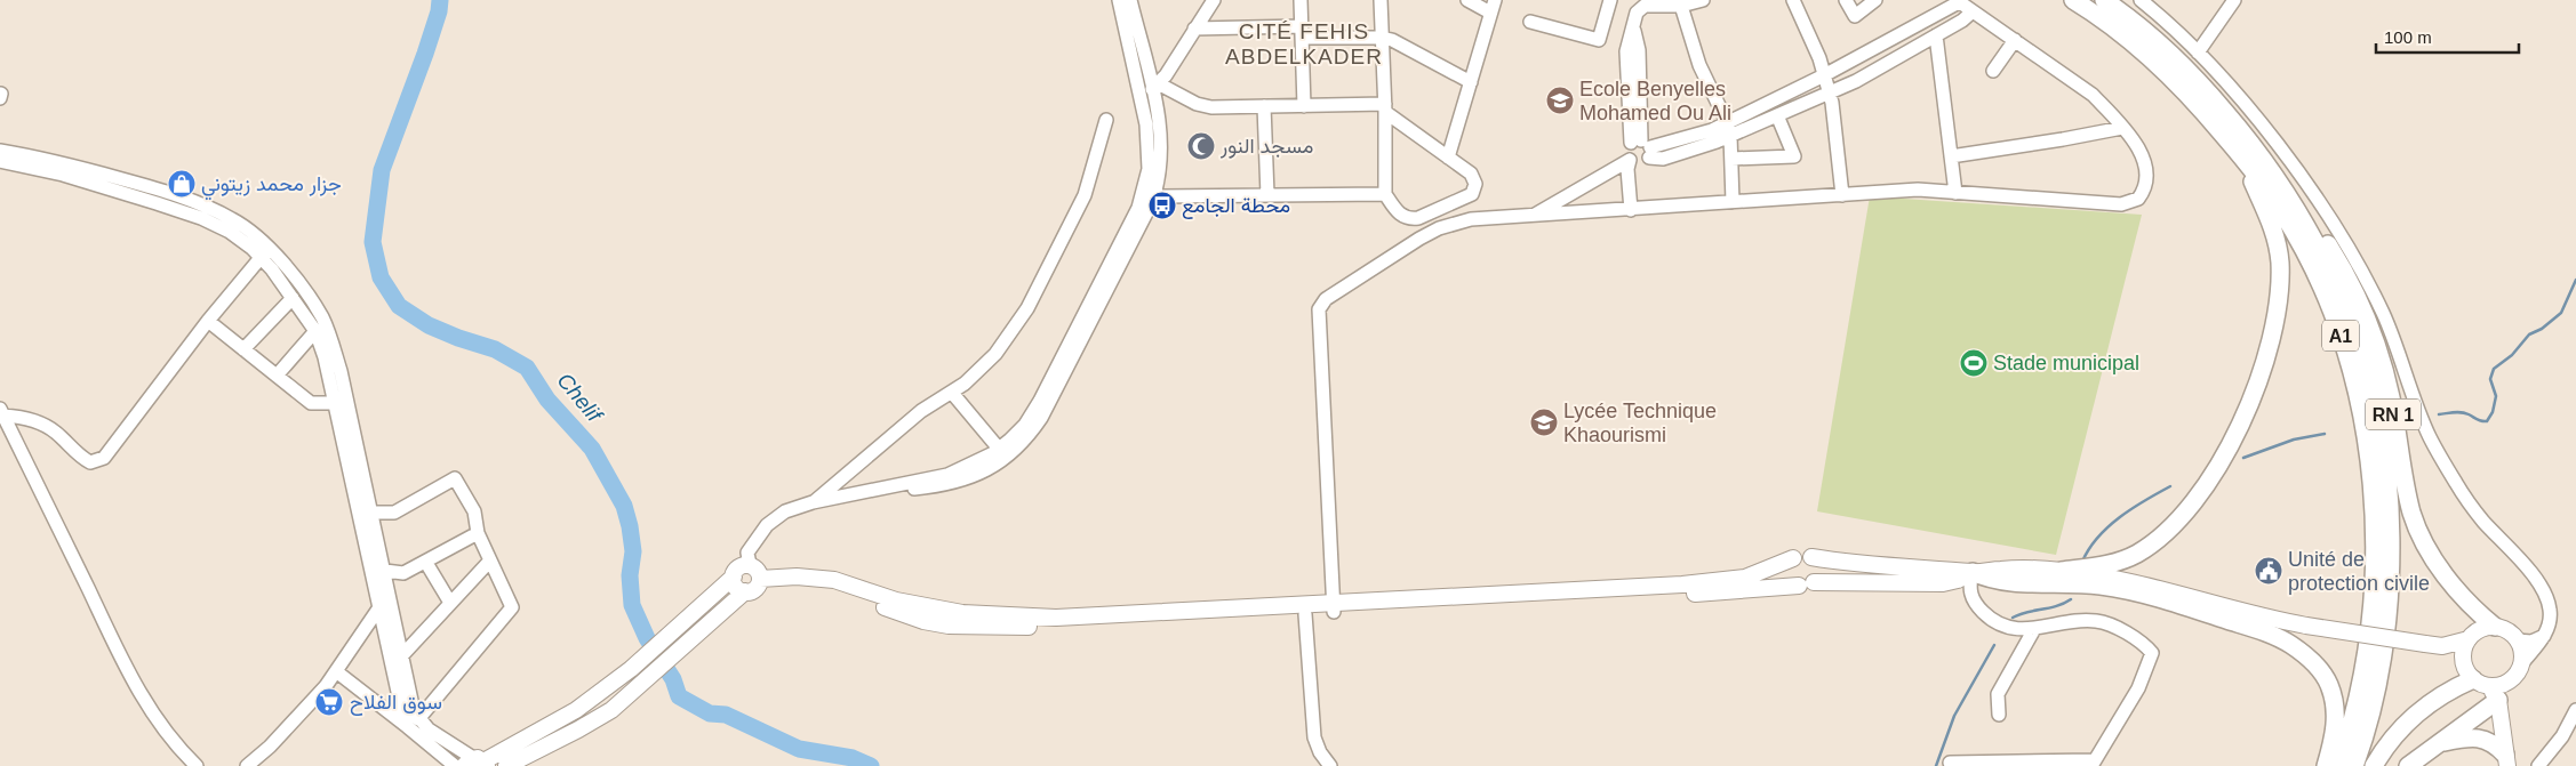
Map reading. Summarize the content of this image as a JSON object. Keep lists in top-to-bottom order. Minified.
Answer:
{"streets":{"highway":["A1","RN 1"]},"crossings":[["A1","RN 1"]],"districts":["CITÉ FEHIS ABDELKADER"],"water":["Chelif"],"places":{"school or university":["Ecole Benyelles Mohamed Ou Ali","Lycée Technique Khaourismi"],"mosque":["مسجد النور"],"shop":["جزار محمد زيتوني"],"bus stop":["محطة الجامع"],"sports":["Stade municipal"],"public building":["Unité de protection civile"],"supermarket":["سوق الفلاح"]},"scale_bar":"100 m"}
